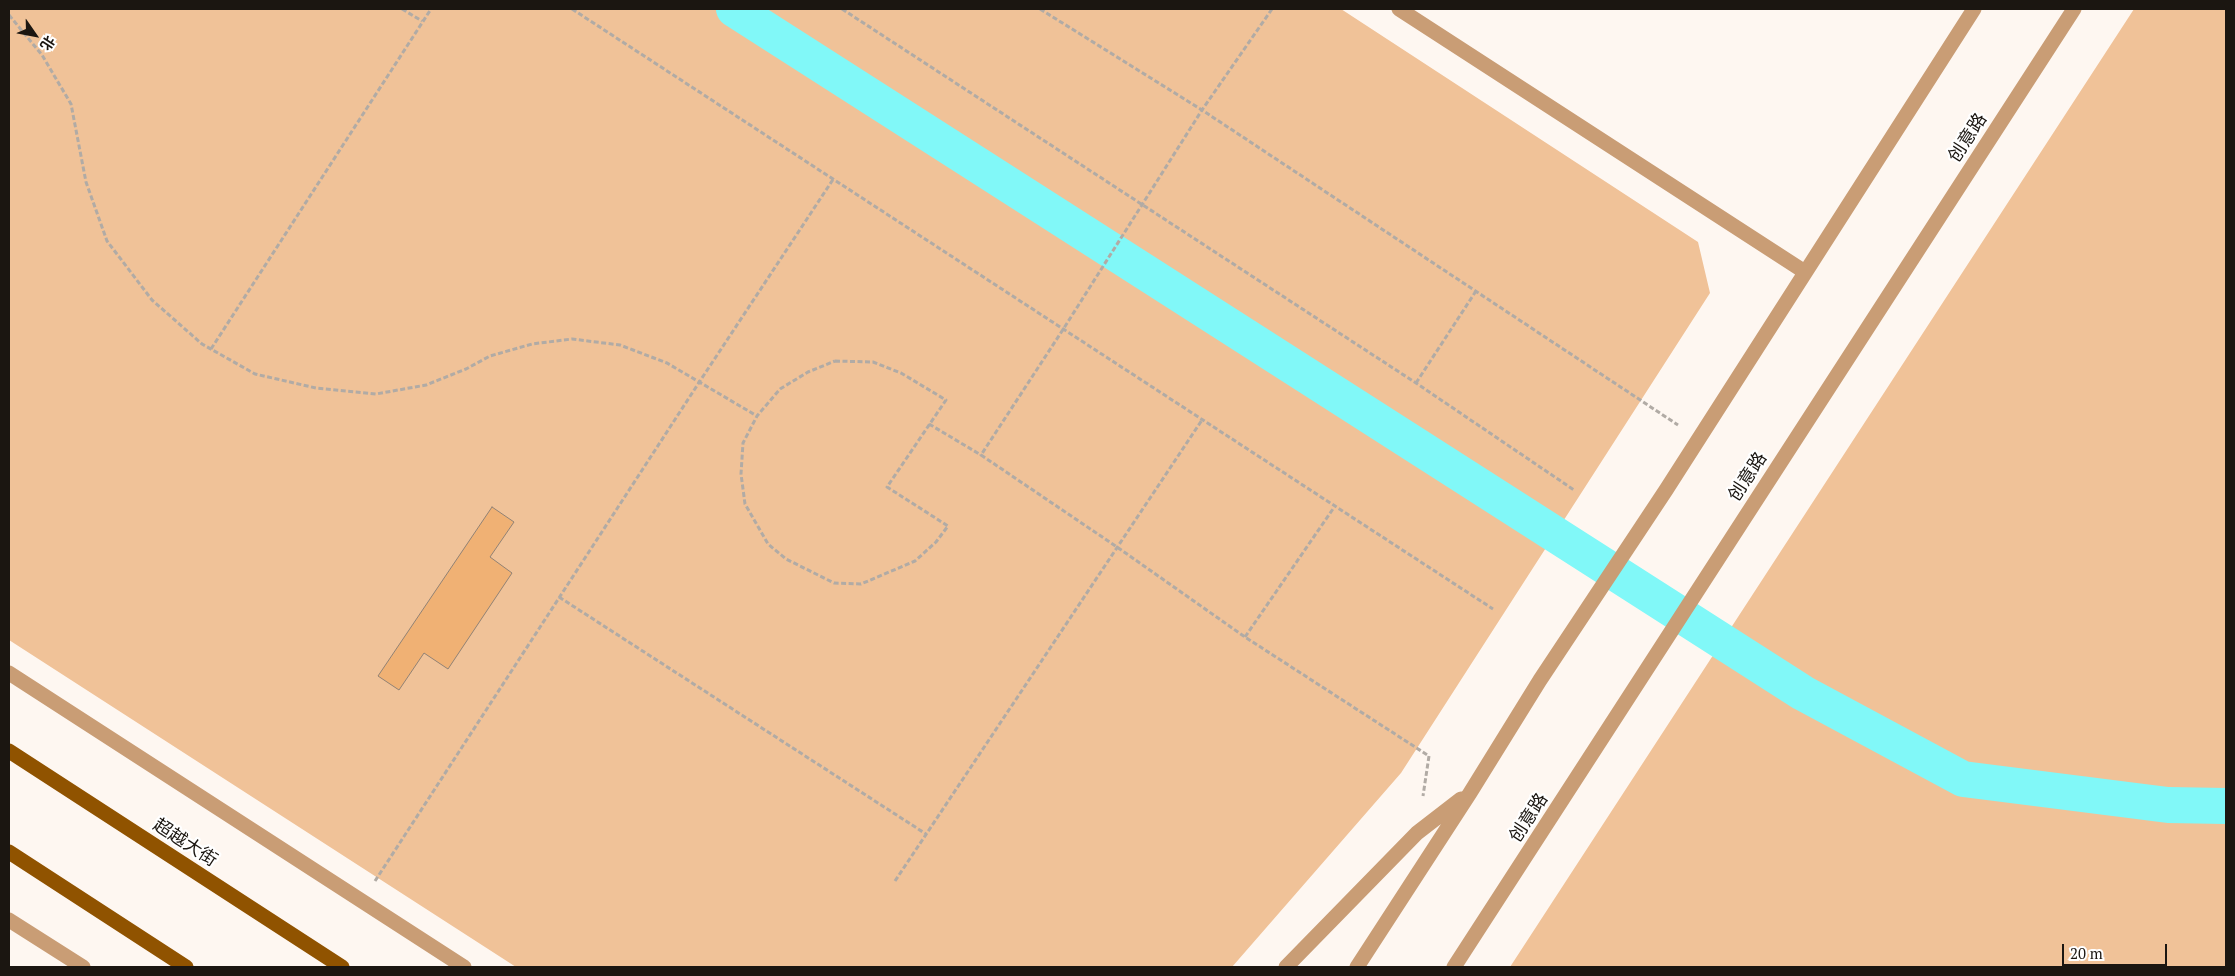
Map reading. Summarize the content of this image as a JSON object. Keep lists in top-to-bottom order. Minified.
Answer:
{"streets":{"main road":["超越大街"],"street":["创意路"]},"scale_bar":"20 m","north":"bottom right"}
